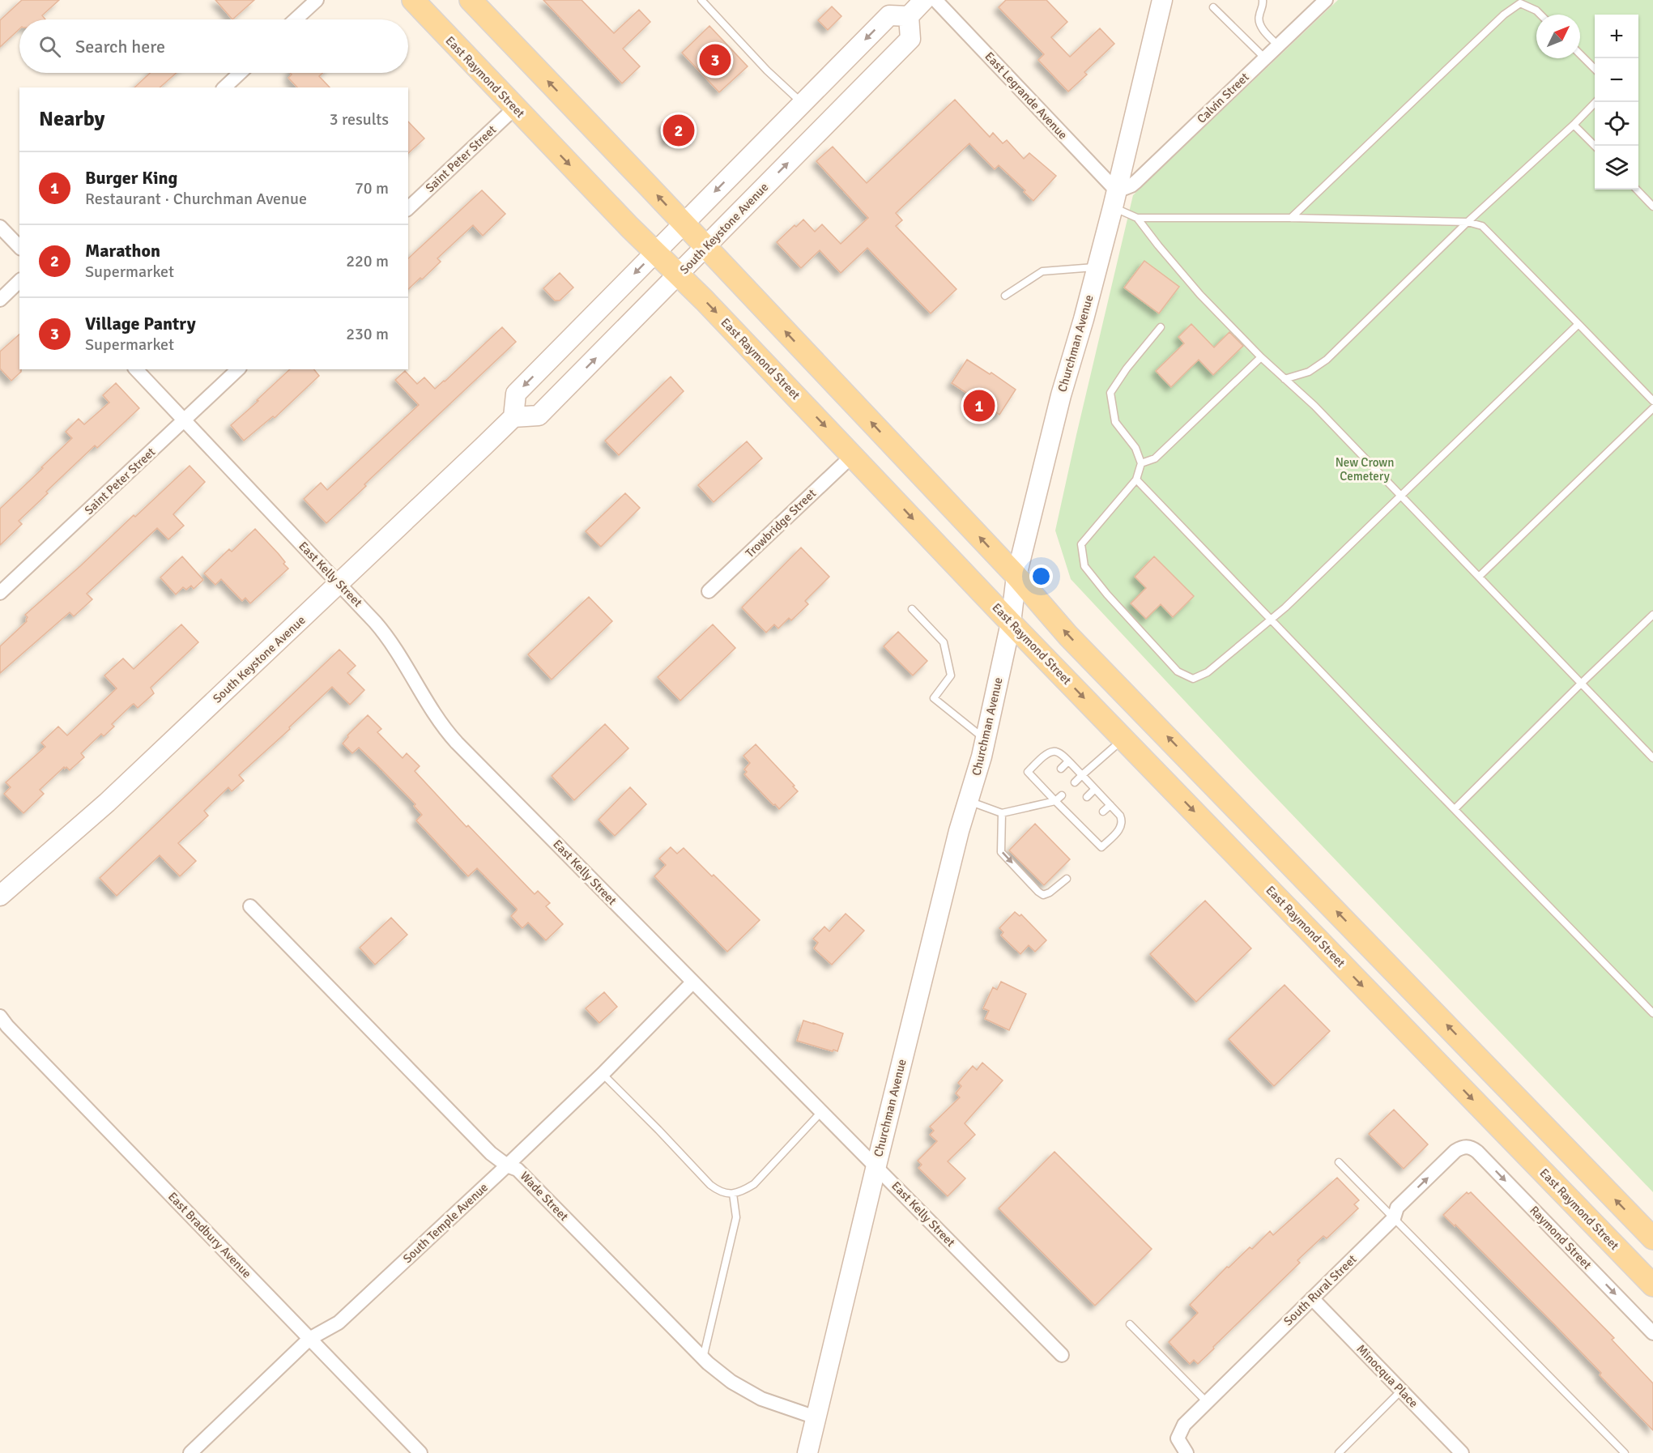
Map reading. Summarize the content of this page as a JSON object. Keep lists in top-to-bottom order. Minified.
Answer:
{"streets":{"main road":["East Raymond Street","South Keystone Avenue","Churchman Avenue"],"street":["East Legrande Avenue","Calvin Street","Saint Peter Street","Trowbridge Street","East Kelly Street","Wade Street","South Temple Avenue","East Bradbury Avenue","Raymond Street","South Rural Street","Minocqua Place"]},"crossings":[["East Raymond Street","Saint Peter Street"],["East Raymond Street","South Keystone Avenue"],["East Raymond Street","Churchman Avenue"],["East Raymond Street","Trowbridge Street"],["East Legrande Avenue","Calvin Street"],["East Legrande Avenue","Churchman Avenue"],["Calvin Street","Churchman Avenue"],["Saint Peter Street","East Kelly Street"],["South Keystone Avenue","East Kelly Street"],["Churchman Avenue","East Kelly Street"],["Churchman Avenue","Wade Street"],["East Kelly Street","South Temple Avenue"],["Wade Street","South Temple Avenue"],["South Temple Avenue","East Bradbury Avenue"],["Raymond Street","South Rural Street"],["South Rural Street","Minocqua Place"]],"one_way":["Raymond Street"],"parks":["New Crown Cemetery"],"north":"top right","page":{"map_buttons":["+","−"],"search":"Search here","pins":["3","2","1"],"heading":["Nearby","3 results"],"list":[{"mark":"1","name":"Burger King","note":"Restaurant · Churchman Avenue","value":"70 m"},{"mark":"2","name":"Marathon","note":"Supermarket","value":"220 m"},{"mark":"3","name":"Village Pantry","note":"Supermarket","value":"230 m"}]}}
